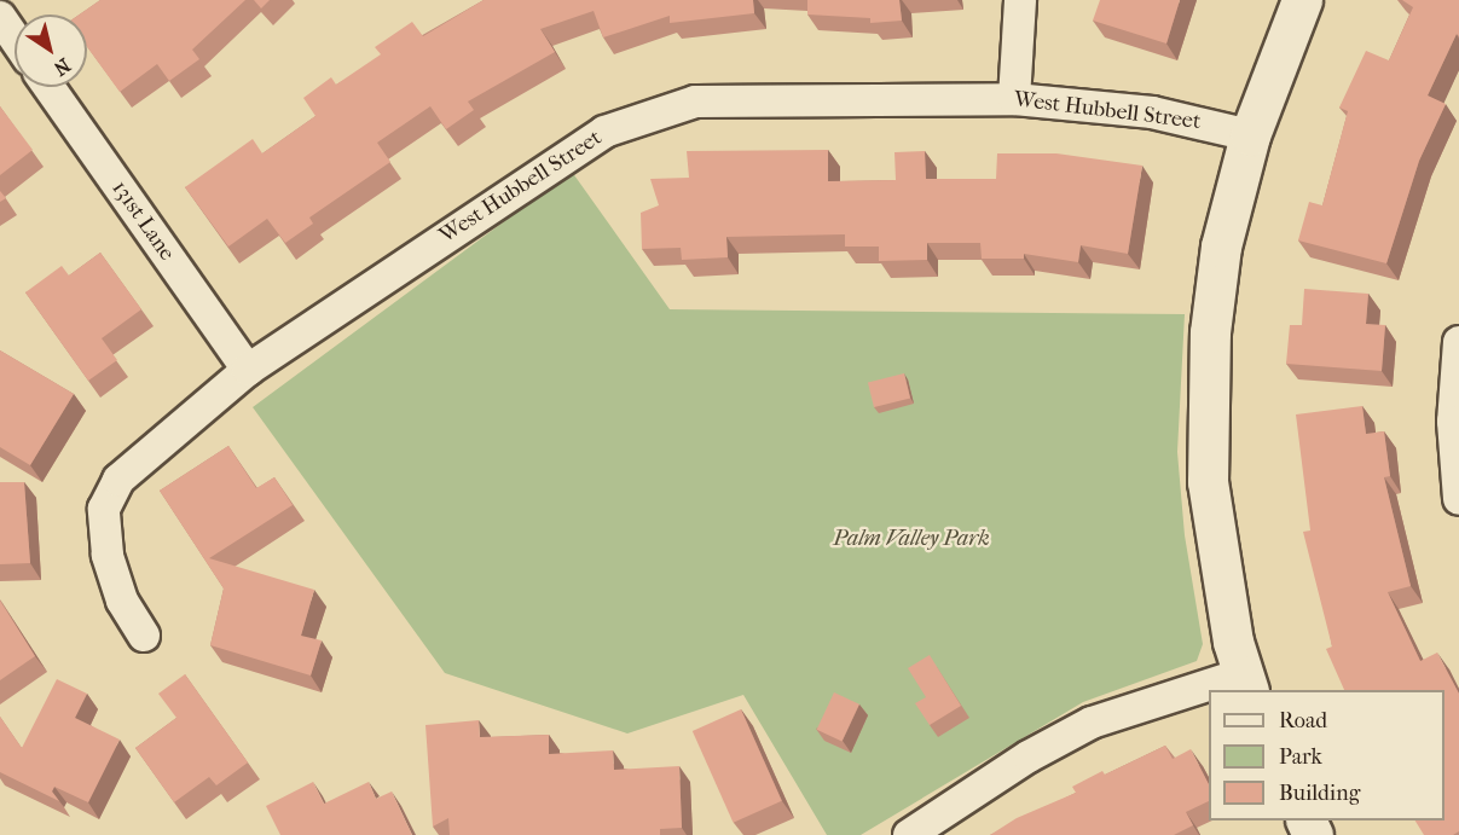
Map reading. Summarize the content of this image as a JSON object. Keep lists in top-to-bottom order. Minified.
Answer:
{"streets":{"street":["West Hubbell Street","131st Lane"]},"crossings":[["West Hubbell Street","131st Lane"]],"parks":["Palm Valley Park"],"legend":["Road","Park","Building"],"north":"bottom right"}
